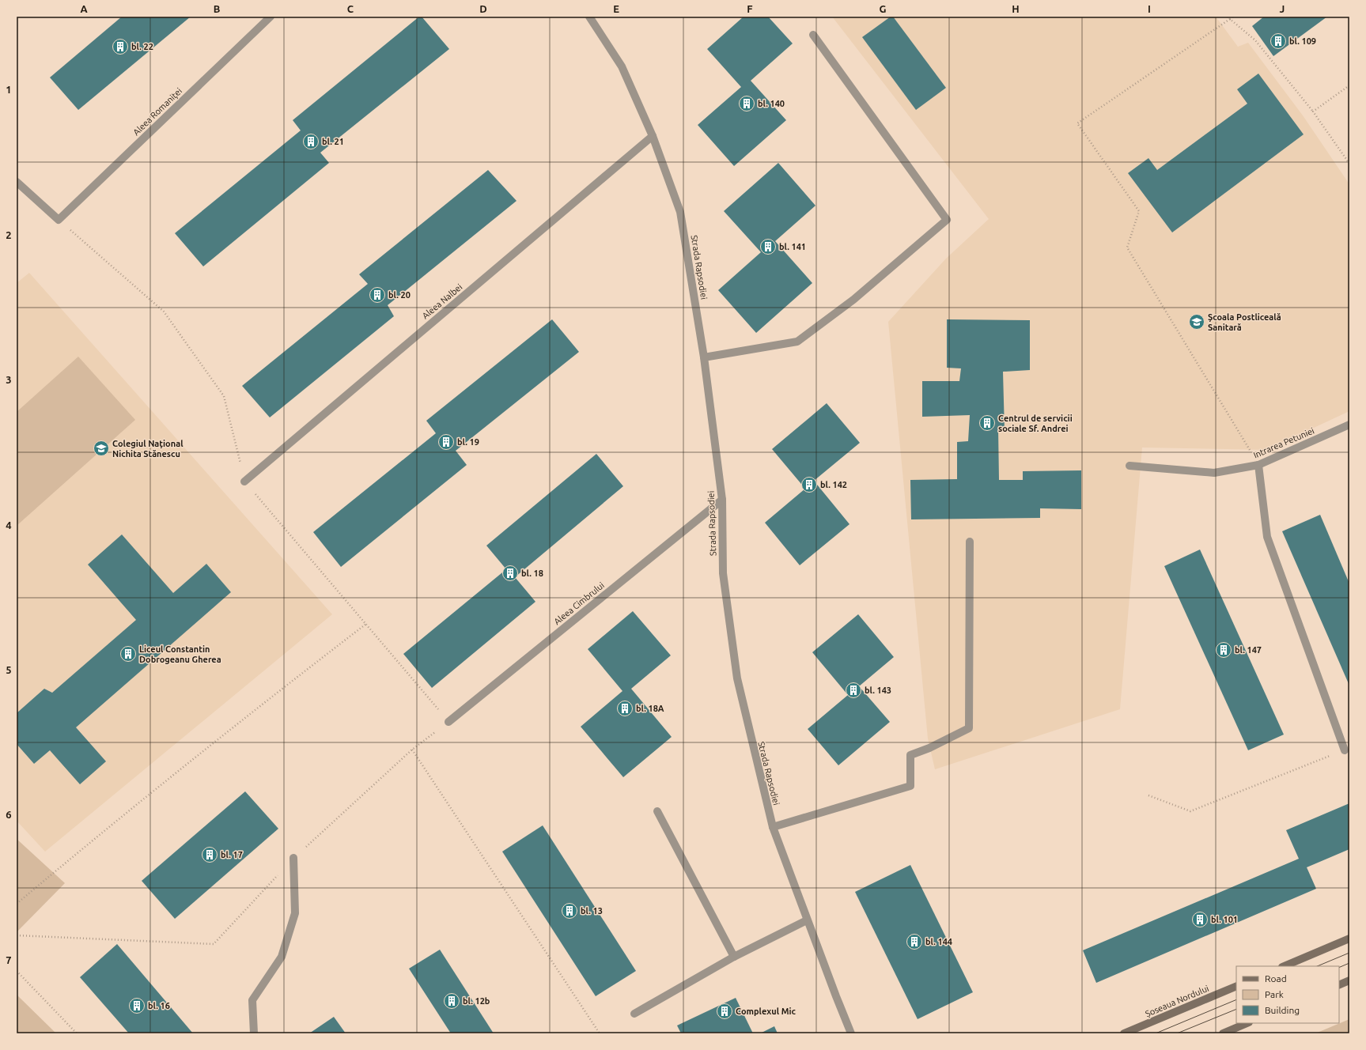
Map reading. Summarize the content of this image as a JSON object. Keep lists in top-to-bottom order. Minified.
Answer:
{"streets":{"main road":["Șoseaua Nordului"],"street":["Aleea Romaniței","Strada Rapsodiei","Aleea Nalbei","Intrarea Petuniei","Aleea Cimbrului"]},"crossings":[["Strada Rapsodiei","Aleea Nalbei"],["Strada Rapsodiei","Aleea Cimbrului"]],"places":{"building":["bl. 109","bl. 22","bl. 140","bl. 21","bl. 141","bl. 20","Centrul de servicii sociale Sf. Andrei","bl. 19","bl. 142","bl. 18","bl. 147","Liceul Constantin Dobrogeanu Gherea","bl. 143","bl. 18A","bl. 17","bl. 13","bl. 101","bl. 144","bl. 12b","bl. 16","Complexul Mic"],"school or university":["Școala Postliceală Sanitară","Colegiul Național Nichita Stănescu"]},"legend":["Road","Park","Building"],"grid":{"columns":["A","B","C","D","E","F","G","H","I","J"],"rows":["1","2","3","4","5","6","7"]}}
